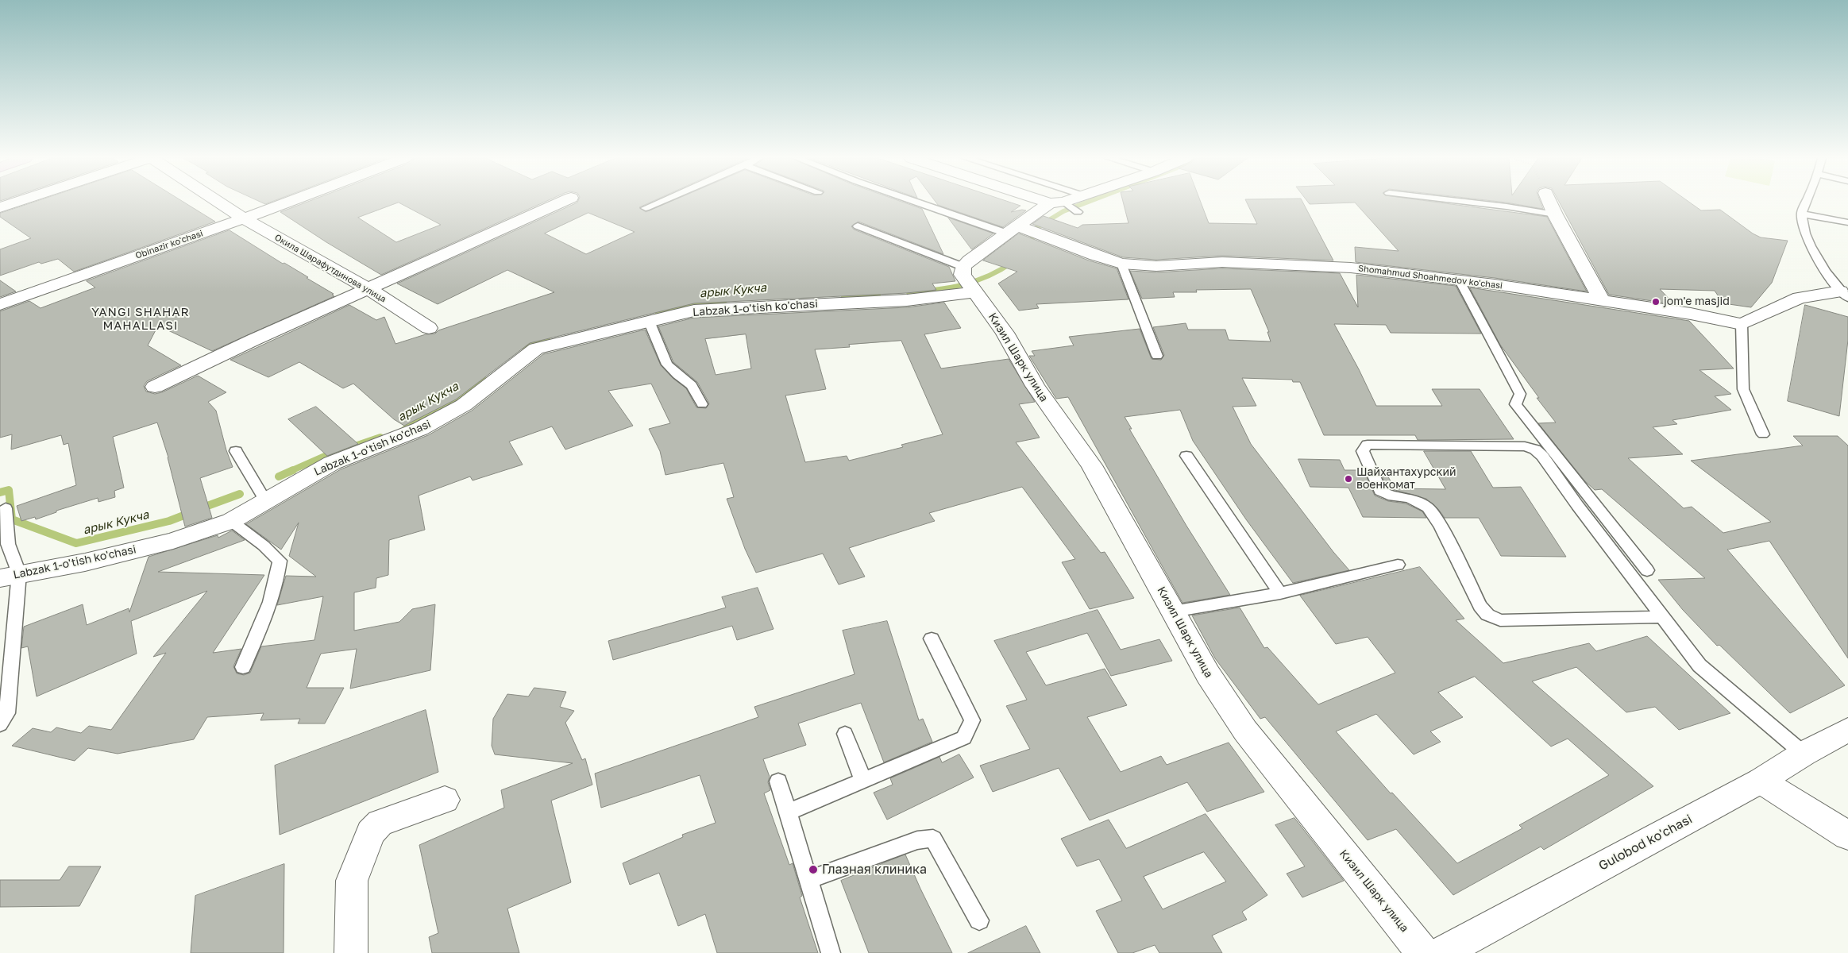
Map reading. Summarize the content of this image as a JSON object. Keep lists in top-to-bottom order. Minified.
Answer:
{"streets":{"street":["Obinazir ko'chasi","Окила Шарафутдинова улица","Shomahmud Shoahmedov ko'chasi","Labzak 1-o'tish ko'chasi","Кизил Шарк улица","Gulobod ko'chasi"]},"crossings":[["Obinazir ko'chasi","Окила Шарафутдинова улица"],["Labzak 1-o'tish ko'chasi","Кизил Шарк улица"]],"districts":["YANGI SHAHAR MAHALLASI"],"water":["арык Кукча"],"places":["jom'e masjid","Шайхантахурский военкомат","Глазная клиника"]}
